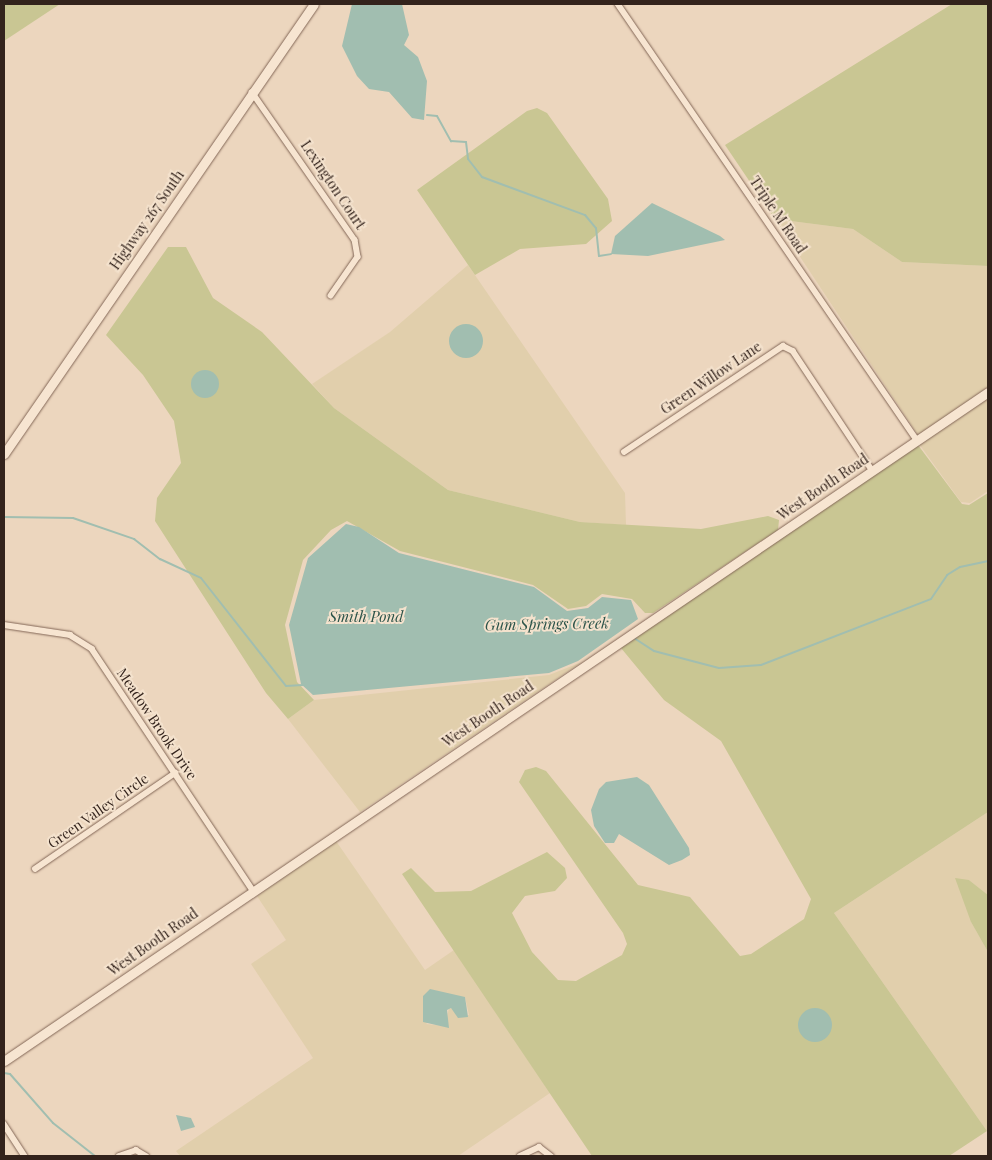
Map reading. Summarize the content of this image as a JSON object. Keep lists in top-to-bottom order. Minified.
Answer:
{"streets":{"street":["Lexington Court","Triple M Road","Highway 267 South","Green Willow Lane","West Booth Road","Meadow Brook Drive","Green Valley Circle"]},"crossings":[["Lexington Court","Highway 267 South"],["Triple M Road","West Booth Road"],["Green Willow Lane","West Booth Road"],["West Booth Road","Meadow Brook Drive"],["Meadow Brook Drive","Green Valley Circle"]],"water":["Smith Pond","Gum Springs Creek"]}
